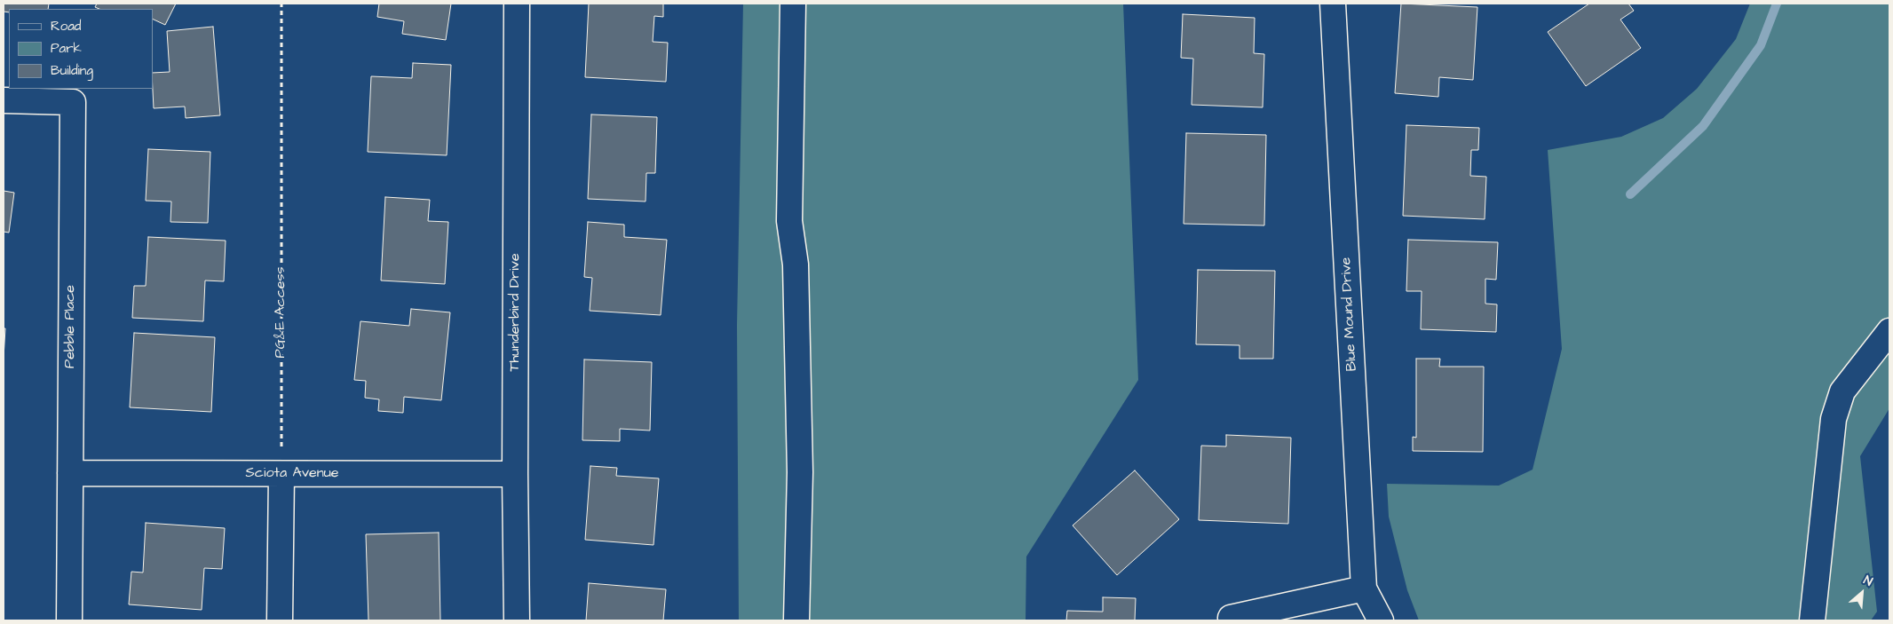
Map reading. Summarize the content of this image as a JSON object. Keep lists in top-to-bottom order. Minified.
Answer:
{"streets":{"street":["Thunderbird Drive","Blue Mound Drive","Pebble Place","Sciota Avenue"],"path":["PG&E Access"]},"crossings":[["PG&E Access","Sciota Avenue"],["Thunderbird Drive","Sciota Avenue"],["Pebble Place","Sciota Avenue"]],"legend":["Road","Park","Building"],"north":"top right"}
